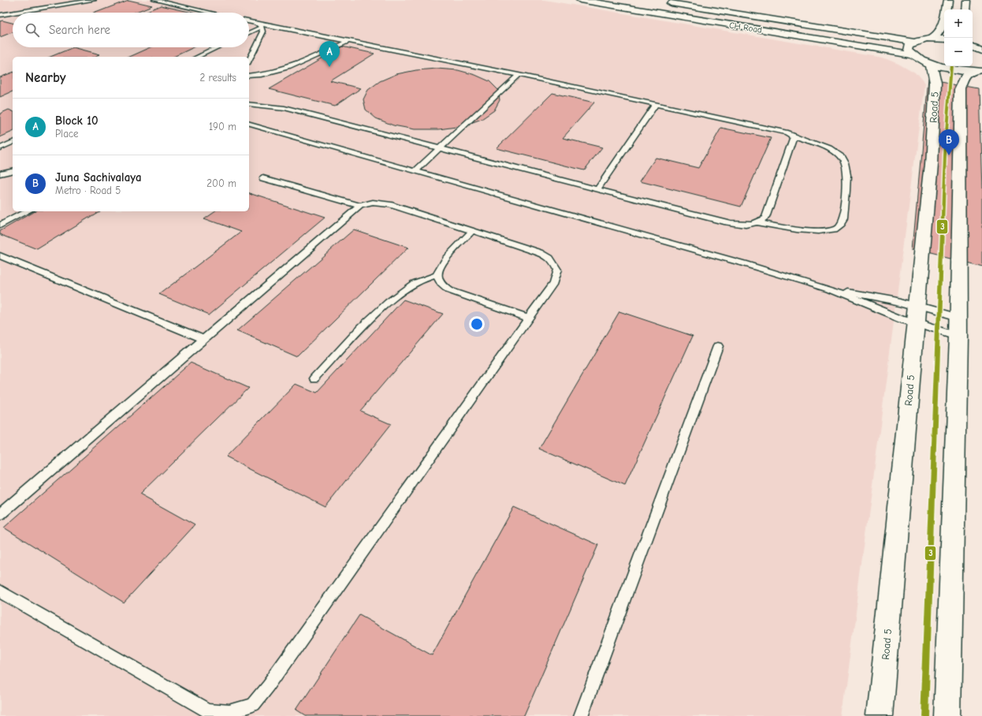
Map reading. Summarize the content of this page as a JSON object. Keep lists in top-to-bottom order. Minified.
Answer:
{"streets":{"street":["CH Road","Road 5"]},"crossings":[["CH Road","Road 5"]],"lines":["transit line 3"],"page":{"map_buttons":["+","−"],"search":"Search here","pins":["A","B"],"heading":["Nearby","2 results"],"list":[{"mark":"A","name":"Block 10","note":"Place","value":"190 m"},{"mark":"B","name":"Juna Sachivalaya","note":"Metro · Road 5","value":"200 m"}]}}
